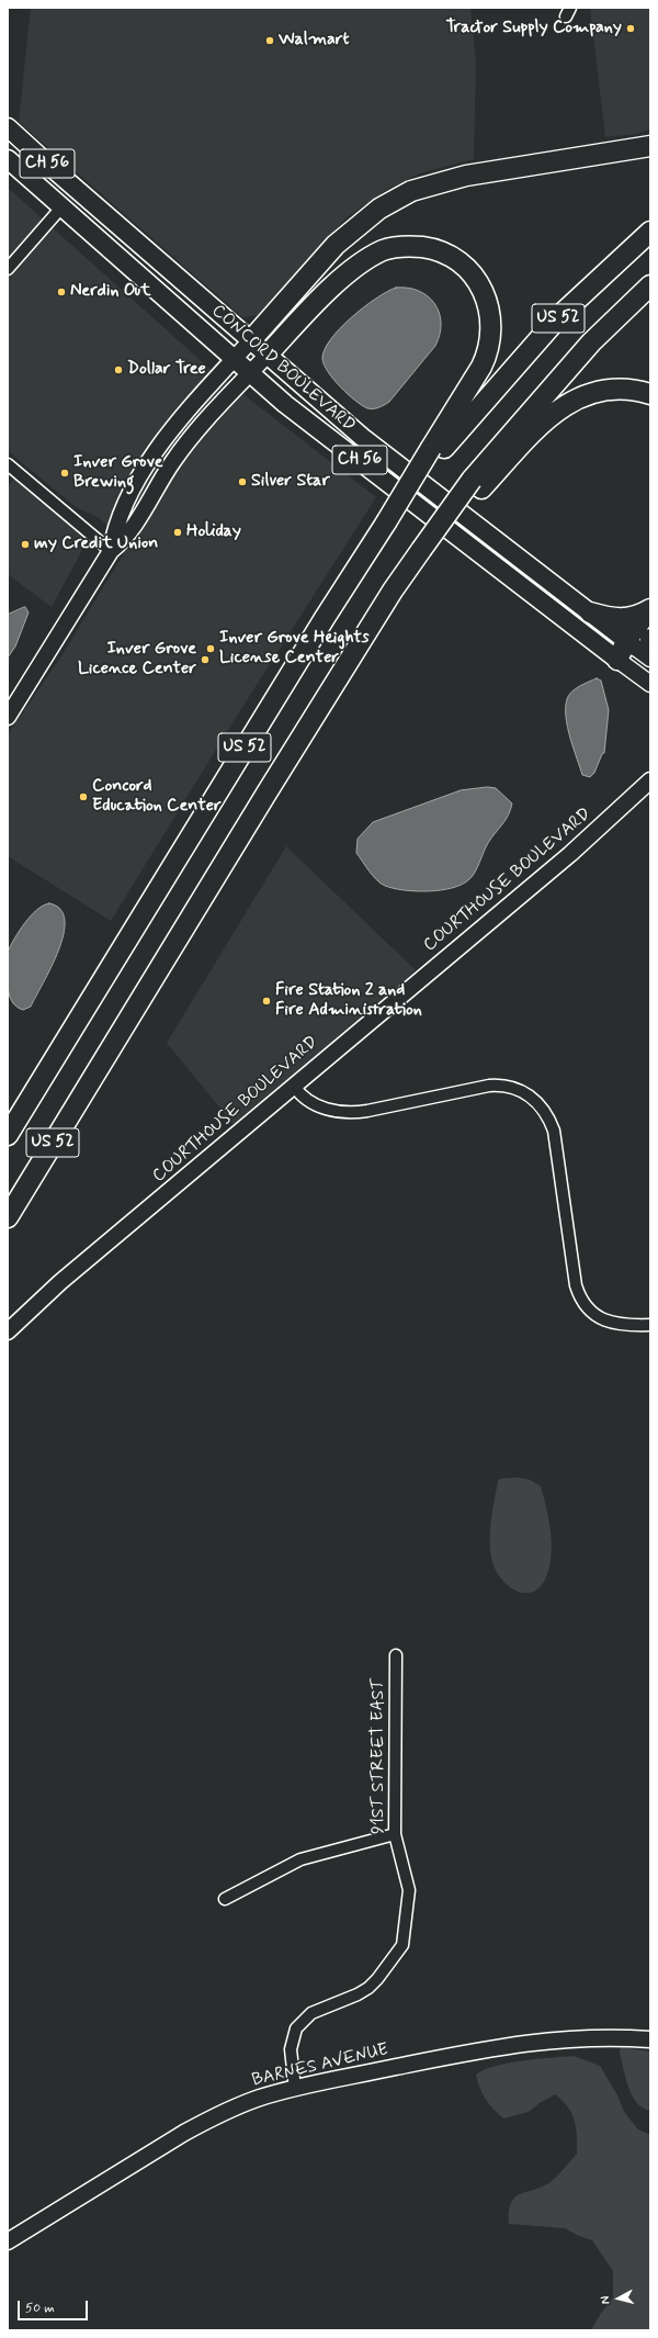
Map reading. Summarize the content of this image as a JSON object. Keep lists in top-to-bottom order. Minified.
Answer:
{"streets":{"highway":["US 52"],"main road":["CH 56","CONCORD BOULEVARD"],"street":["COURTHOUSE BOULEVARD","91ST STREET EAST","BARNES AVENUE"]},"crossings":[["CH 56","CONCORD BOULEVARD"],["91ST STREET EAST","BARNES AVENUE"]],"places":["Tractor Supply Company","Walmart","Nerdin Out","Dollar Tree","Inver Grove Brewing","Silver Star","Holiday","my Credit Union","Inver Grove Heights License Center","Inver Grove Licence Center","Concord Education Center","Fire Station 2 and Fire Administration"],"scale_bar":"50 m","north":"left"}
